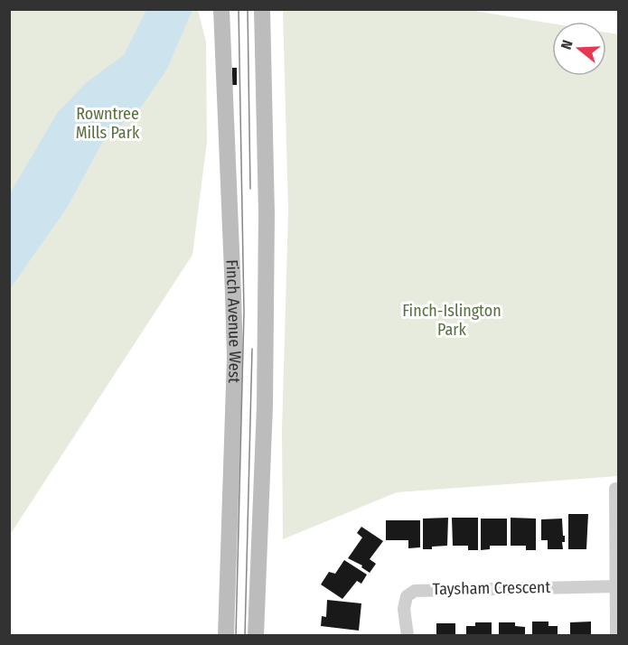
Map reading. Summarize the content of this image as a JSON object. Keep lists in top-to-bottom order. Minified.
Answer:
{"streets":{"main road":["Finch Avenue West"],"street":["Taysham Crescent"]},"parks":["Rowntree Mills Park","Finch-Islington Park"],"north":"left"}
